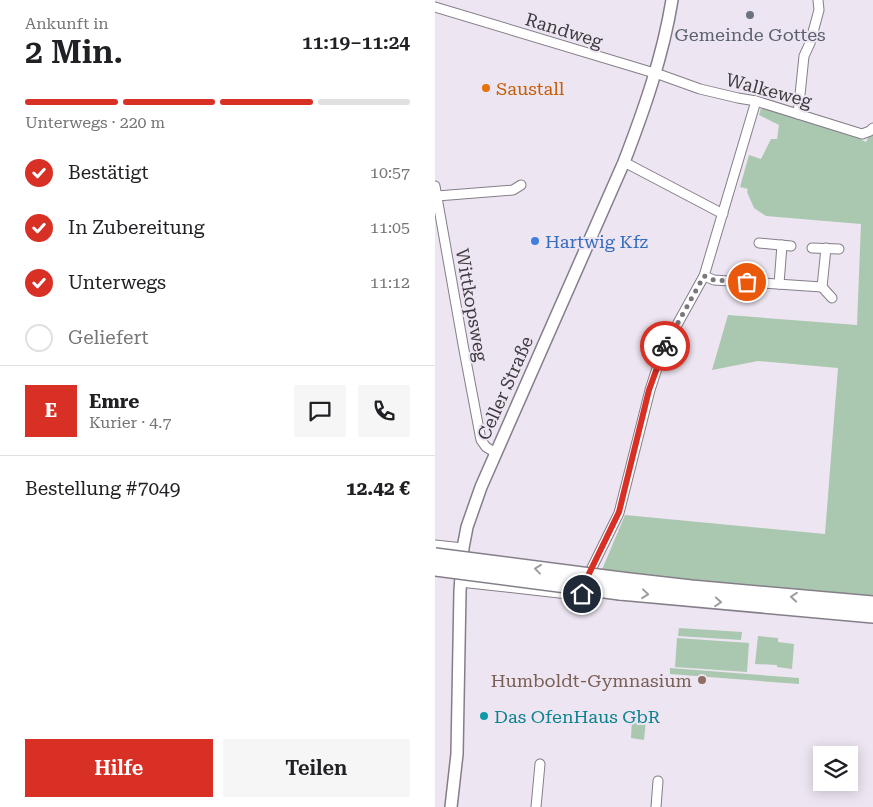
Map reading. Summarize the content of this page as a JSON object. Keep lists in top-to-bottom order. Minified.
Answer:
{"streets":{"street":["Randweg","Walkeweg","Wittkopsweg","Celler Straße"]},"crossings":[["Randweg","Walkeweg"],["Randweg","Celler Straße"],["Walkeweg","Celler Straße"],["Wittkopsweg","Celler Straße"]],"places":["Gemeinde Gottes","Saustall","Hartwig Kfz","Humboldt-Gymnasium","Das OfenHaus GbR"],"page":{"heading":["2 Min.","Ankunft in","11:19–11:24"],"panel":["Emre","Kurier · 4.7","Bestellung #7049","12.42 €"],"bar":"Unterwegs · 220 m","list":[["Bestätigt","10:57"],["In Zubereitung","11:05"],["Unterwegs","11:12"],"Geliefert"],"round":"E","buttons":["Hilfe","Teilen"]}}
